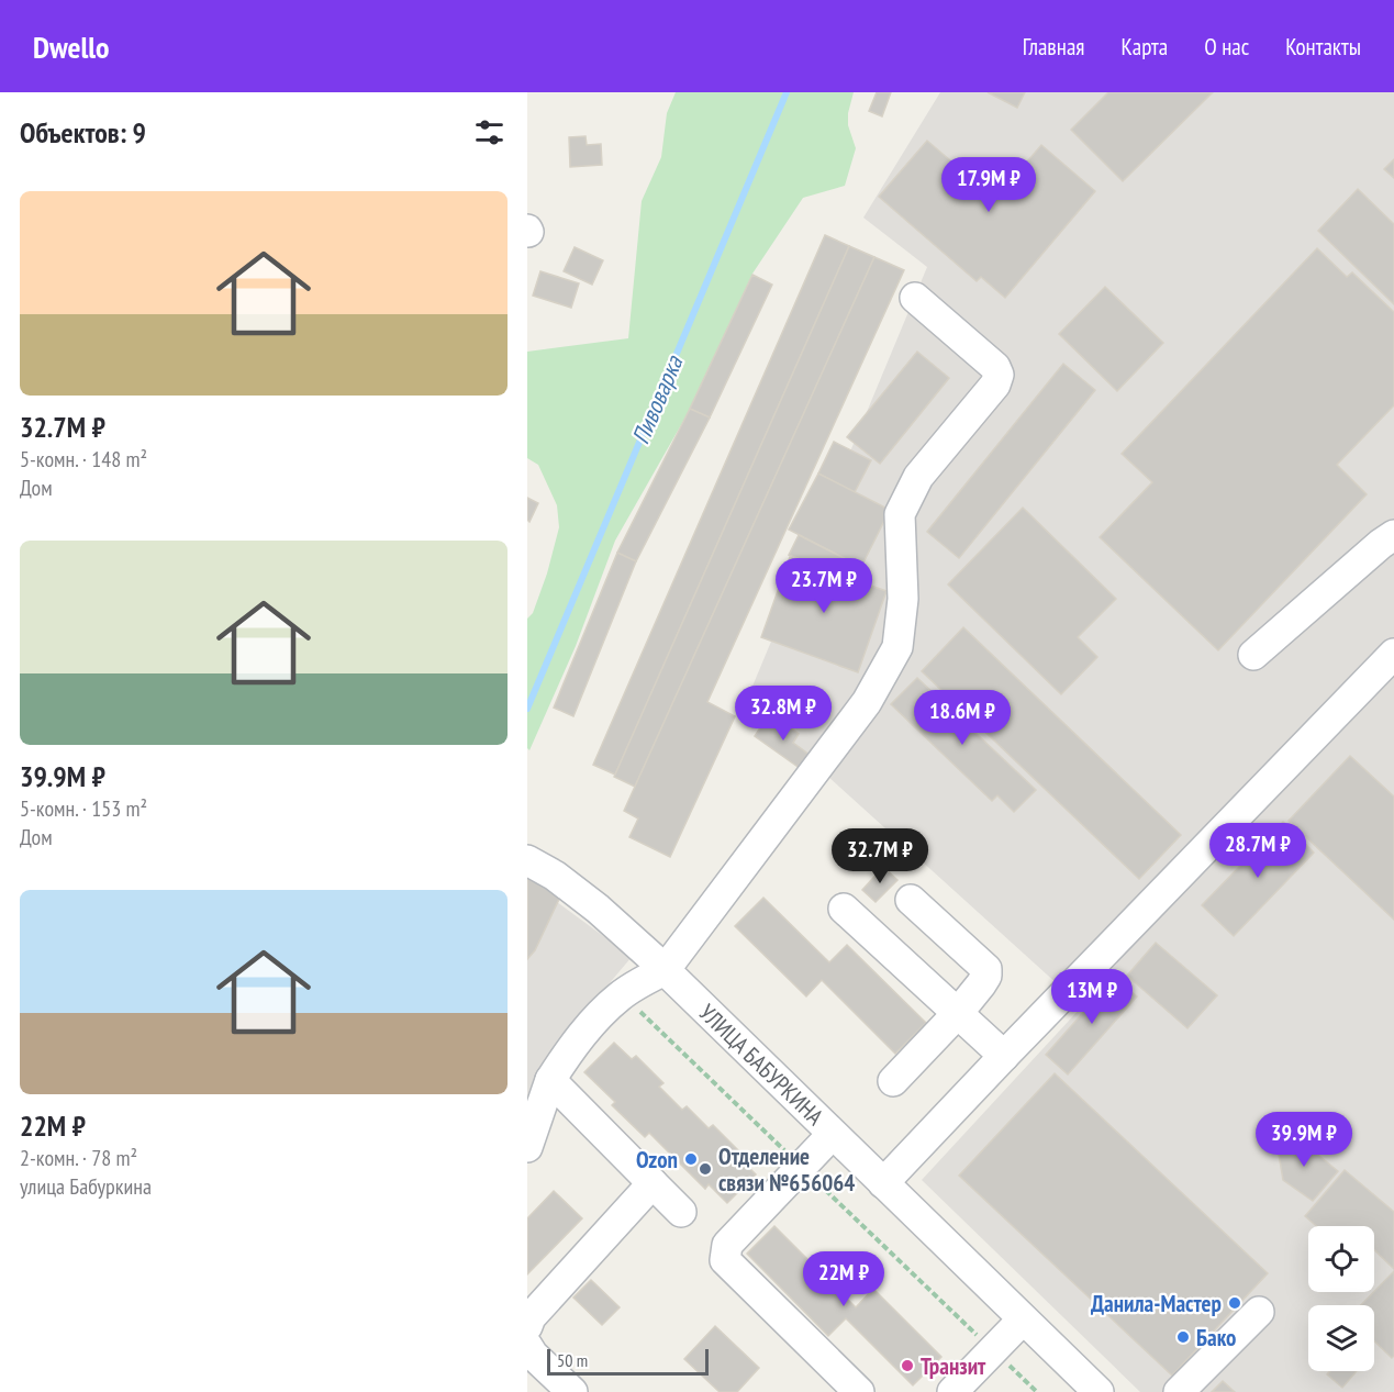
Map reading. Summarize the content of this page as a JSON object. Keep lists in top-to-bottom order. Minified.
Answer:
{"streets":{"street":["УЛИЦА БАБУРКИНА"]},"water":["Пивоварка"],"places":["Ozon","Отделение связи №656064","Данила-Мастер","Бако","Транзит"],"scale_bar":"50 m","page":{"header":"Dwello","nav":["Главная","Карта","О нас","Контакты"],"heading":"Объектов: 9","price":["17.9M ₽","23.7M ₽","32.8M ₽","18.6M ₽","28.7M ₽","32.7M ₽","13M ₽","39.9M ₽","22M ₽"],"list":[{"name":"32.7M ₽","note":"5-комн. · 148 m² · Дом"},{"name":"39.9M ₽","note":"5-комн. · 153 m² · Дом"},{"name":"22M ₽","note":"2-комн. · 78 m² · улица Бабуркина"}],"scale":"50 m"}}
